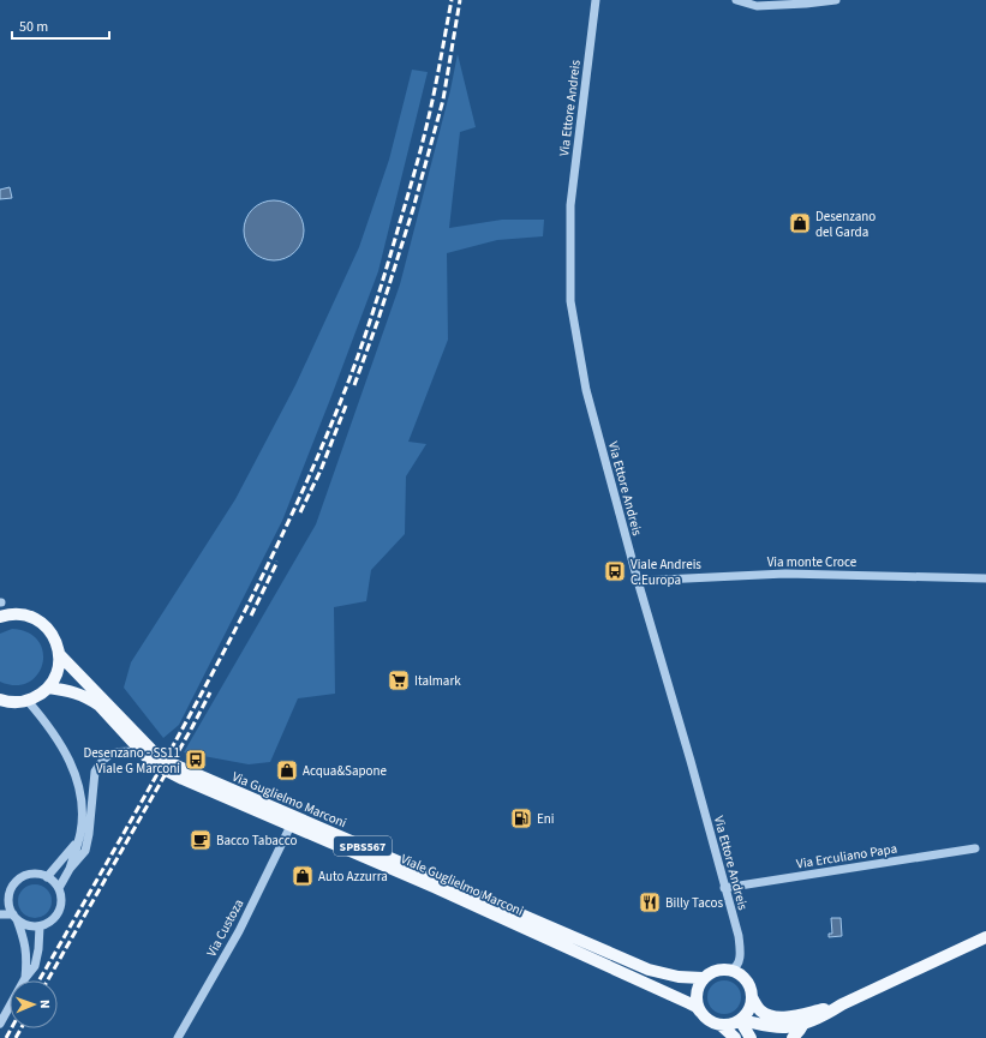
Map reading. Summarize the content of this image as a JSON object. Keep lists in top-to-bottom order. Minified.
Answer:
{"streets":{"main road":["Via Guglielmo Marconi","SPBS567","Viale Guglielmo Marconi"],"street":["Via Ettore Andreis","Via monte Croce","Via Erculiano Papa","Via Custoza"]},"crossings":[["Via Ettore Andreis","Via monte Croce"],["Via Ettore Andreis","Via Guglielmo Marconi"],["Via Ettore Andreis","Via Erculiano Papa"],["Via Ettore Andreis","Viale Guglielmo Marconi"],["Via Guglielmo Marconi","Viale Guglielmo Marconi"],["Viale Guglielmo Marconi","Via Custoza"]],"places":{"shop":["Desenzano del Garda","Acqua&Sapone","Auto Azzurra"],"bus stop":["Viale Andreis C.Europa","Desenzano - SS11 Viale G Marconi"],"supermarket":["Italmark"],"fuel station":["Eni"],"cafe":["Bacco Tabacco"],"restaurant":["Billy Tacos"]},"scale_bar":"50 m","north":"right"}
